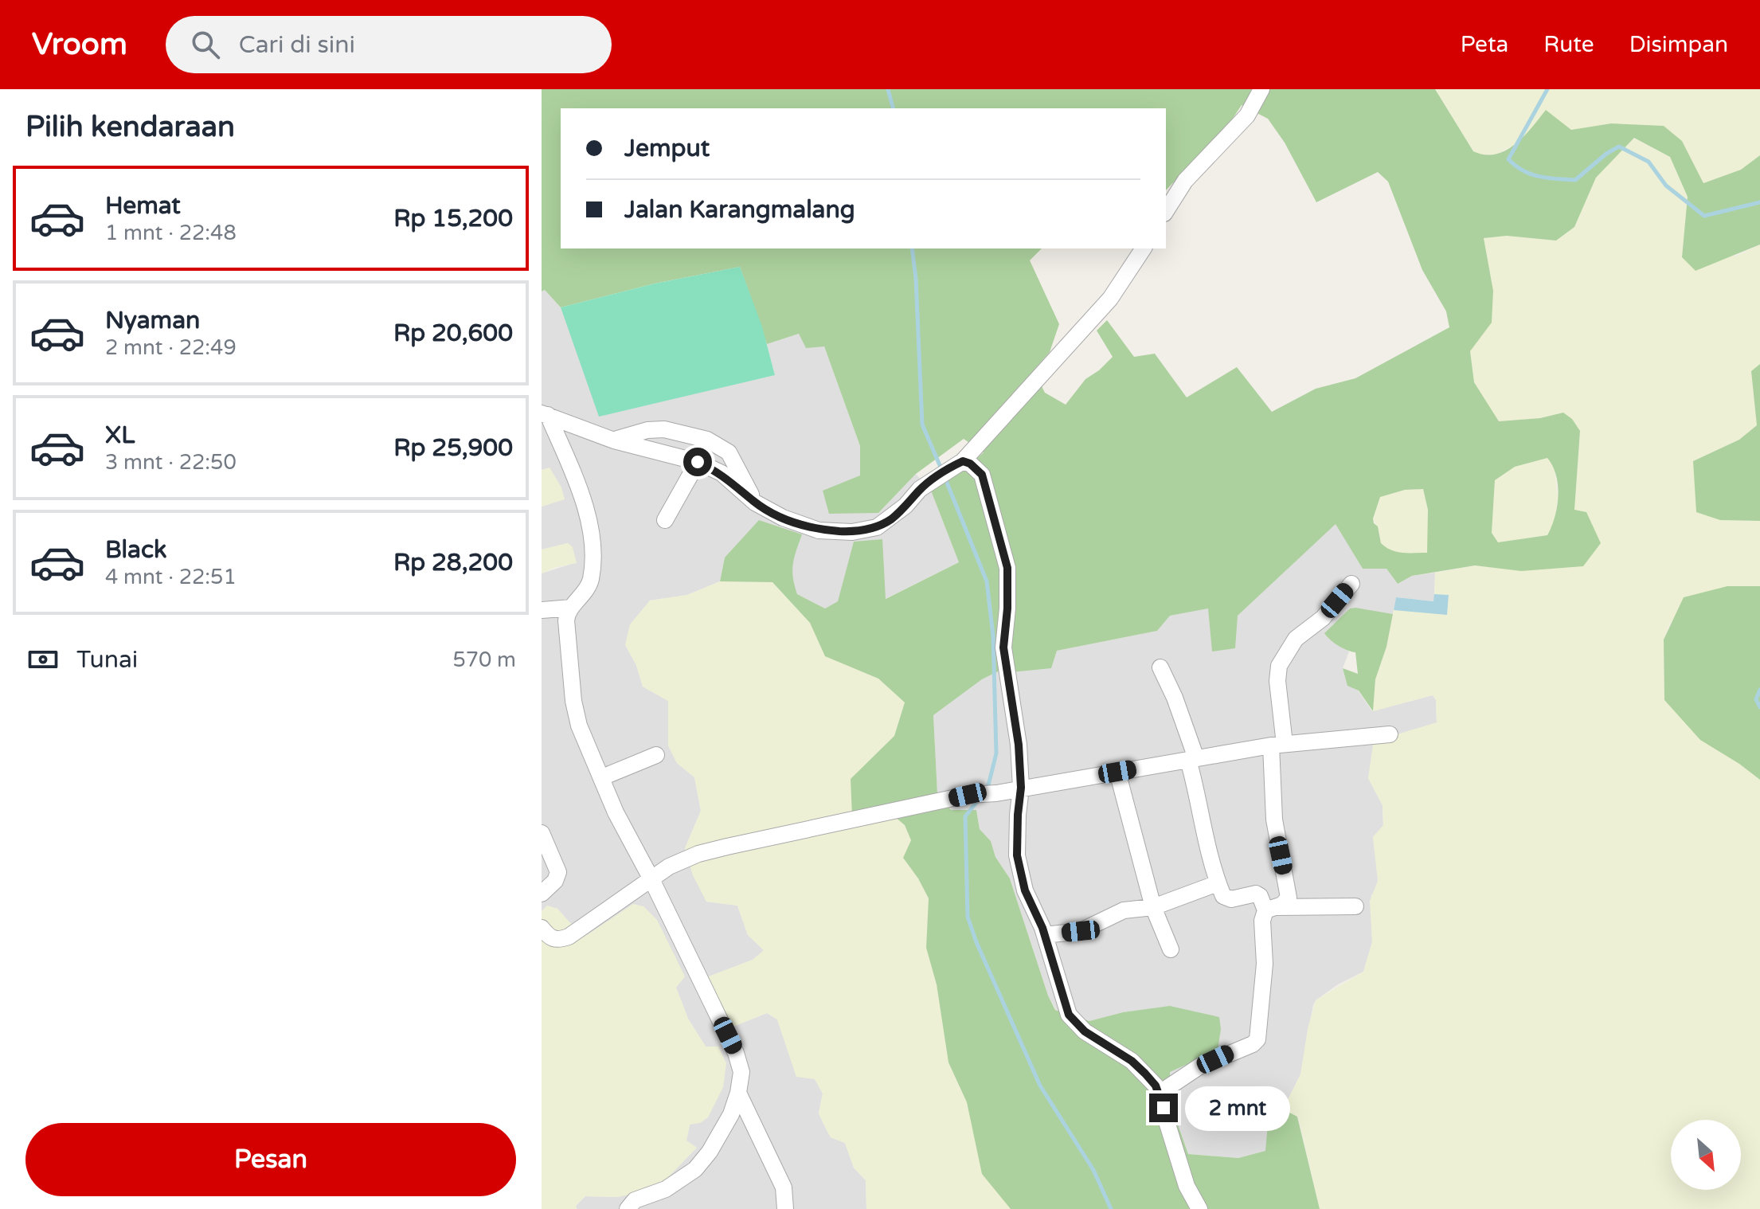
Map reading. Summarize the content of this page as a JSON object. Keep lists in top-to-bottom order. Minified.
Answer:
{"north":"bottom right","page":{"header":"Vroom","search":"Cari di sini","nav":["Peta","Rute","Disimpan"],"heading":"Pilih kendaraan","banner":["Jemput","Jalan Karangmalang"],"list":[{"name":"Hemat","note":"1 mnt · 22:48","value":"Rp 15,200"},{"name":"Nyaman","note":"2 mnt · 22:49","value":"Rp 20,600"},{"name":"XL","note":"3 mnt · 22:50","value":"Rp 25,900"},{"name":"Black","note":"4 mnt · 22:51","value":"Rp 28,200"}],"pay":["Tunai","570 m"],"bubble":"2 mnt","buttons":"Pesan"}}
